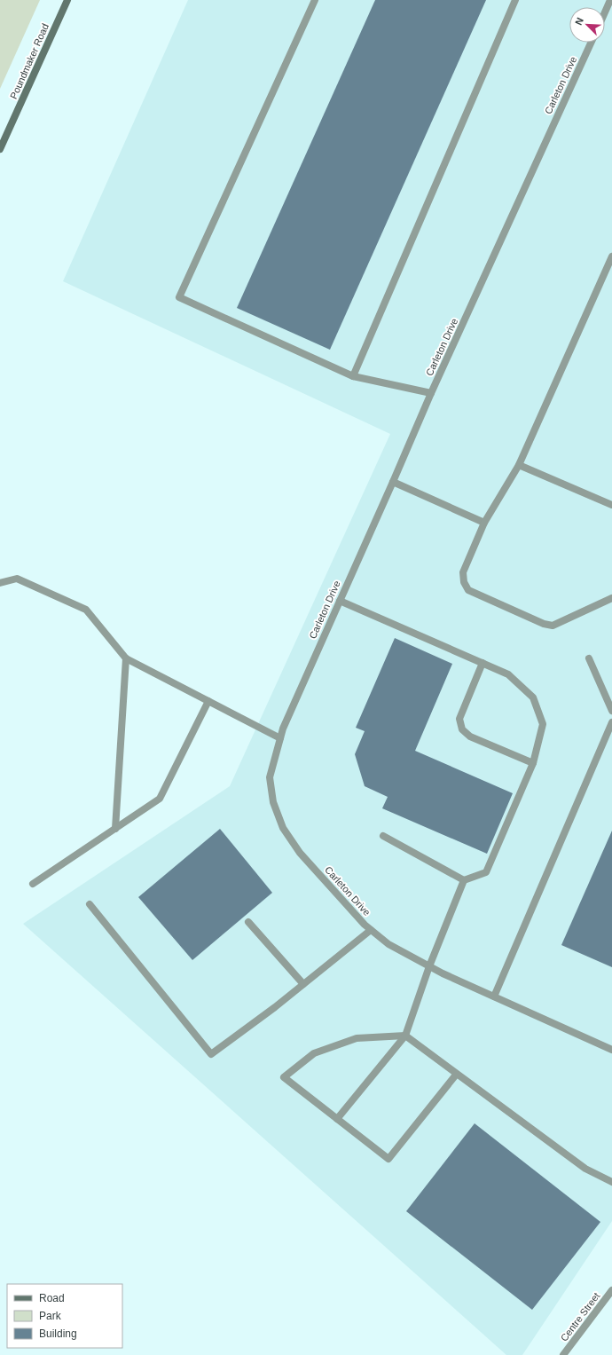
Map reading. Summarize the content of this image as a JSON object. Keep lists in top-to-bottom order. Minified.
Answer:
{"streets":{"street":["Poundmaker Road","Carleton Drive","Centre Street"]},"legend":["Road","Park","Building"],"north":"top left"}
